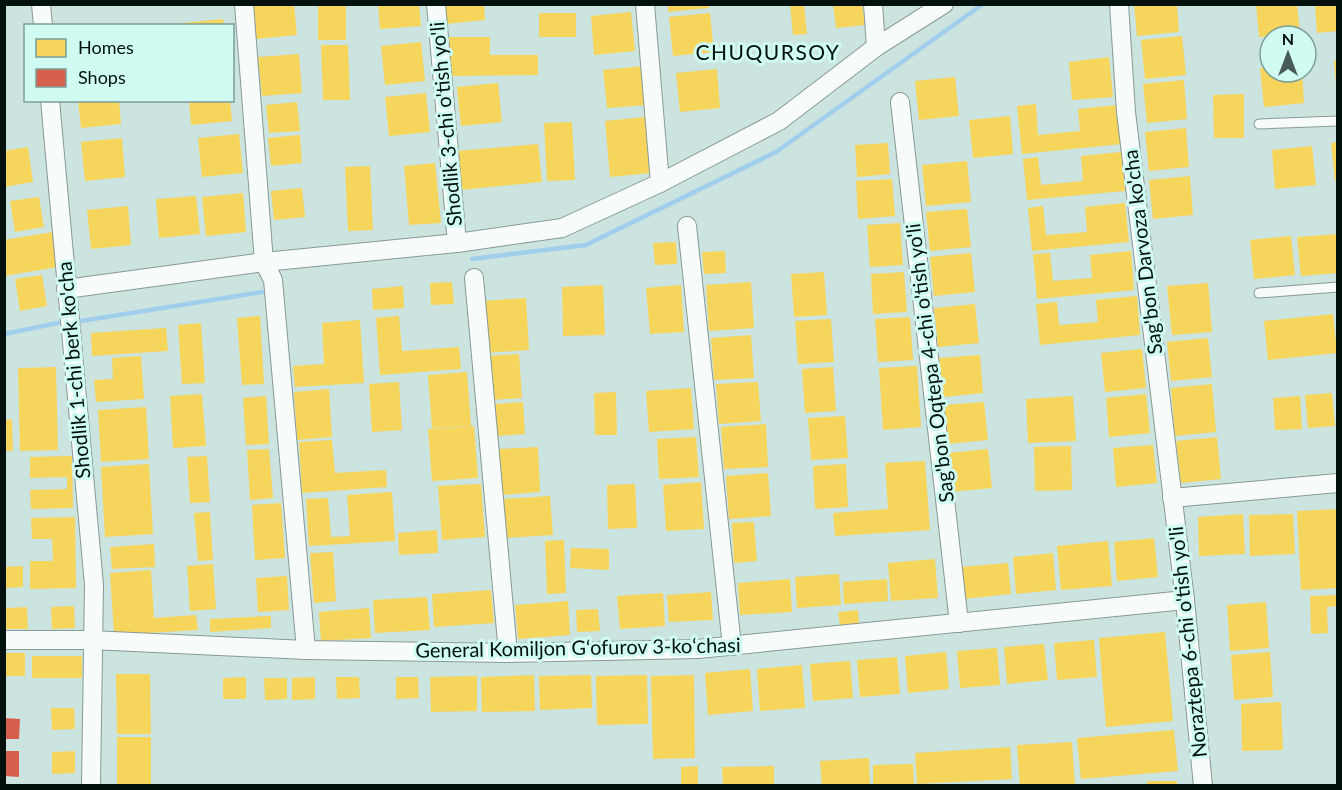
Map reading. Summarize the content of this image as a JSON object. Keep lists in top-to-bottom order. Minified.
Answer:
{"streets":{"street":["Shodlik 3-chi o'tish yo'li","Sag'bon Darvoza ko'cha","Sag'bon Oqtepa 4-chi o'tish yo'li","Shodlik 1-chi berk ko'cha","Noraztepa 6-chi o'tish yo'li","General Komiljon Gʻofurov 3-koʻchasi"]},"crossings":[["Sag'bon Darvoza ko'cha","Noraztepa 6-chi o'tish yo'li"],["Sag'bon Oqtepa 4-chi o'tish yo'li","General Komiljon Gʻofurov 3-koʻchasi"],["Shodlik 1-chi berk ko'cha","General Komiljon Gʻofurov 3-koʻchasi"],["Noraztepa 6-chi o'tish yo'li","General Komiljon Gʻofurov 3-koʻchasi"]],"districts":["CHUQURSOY"],"legend":["Homes","Shops"],"north":"top"}
